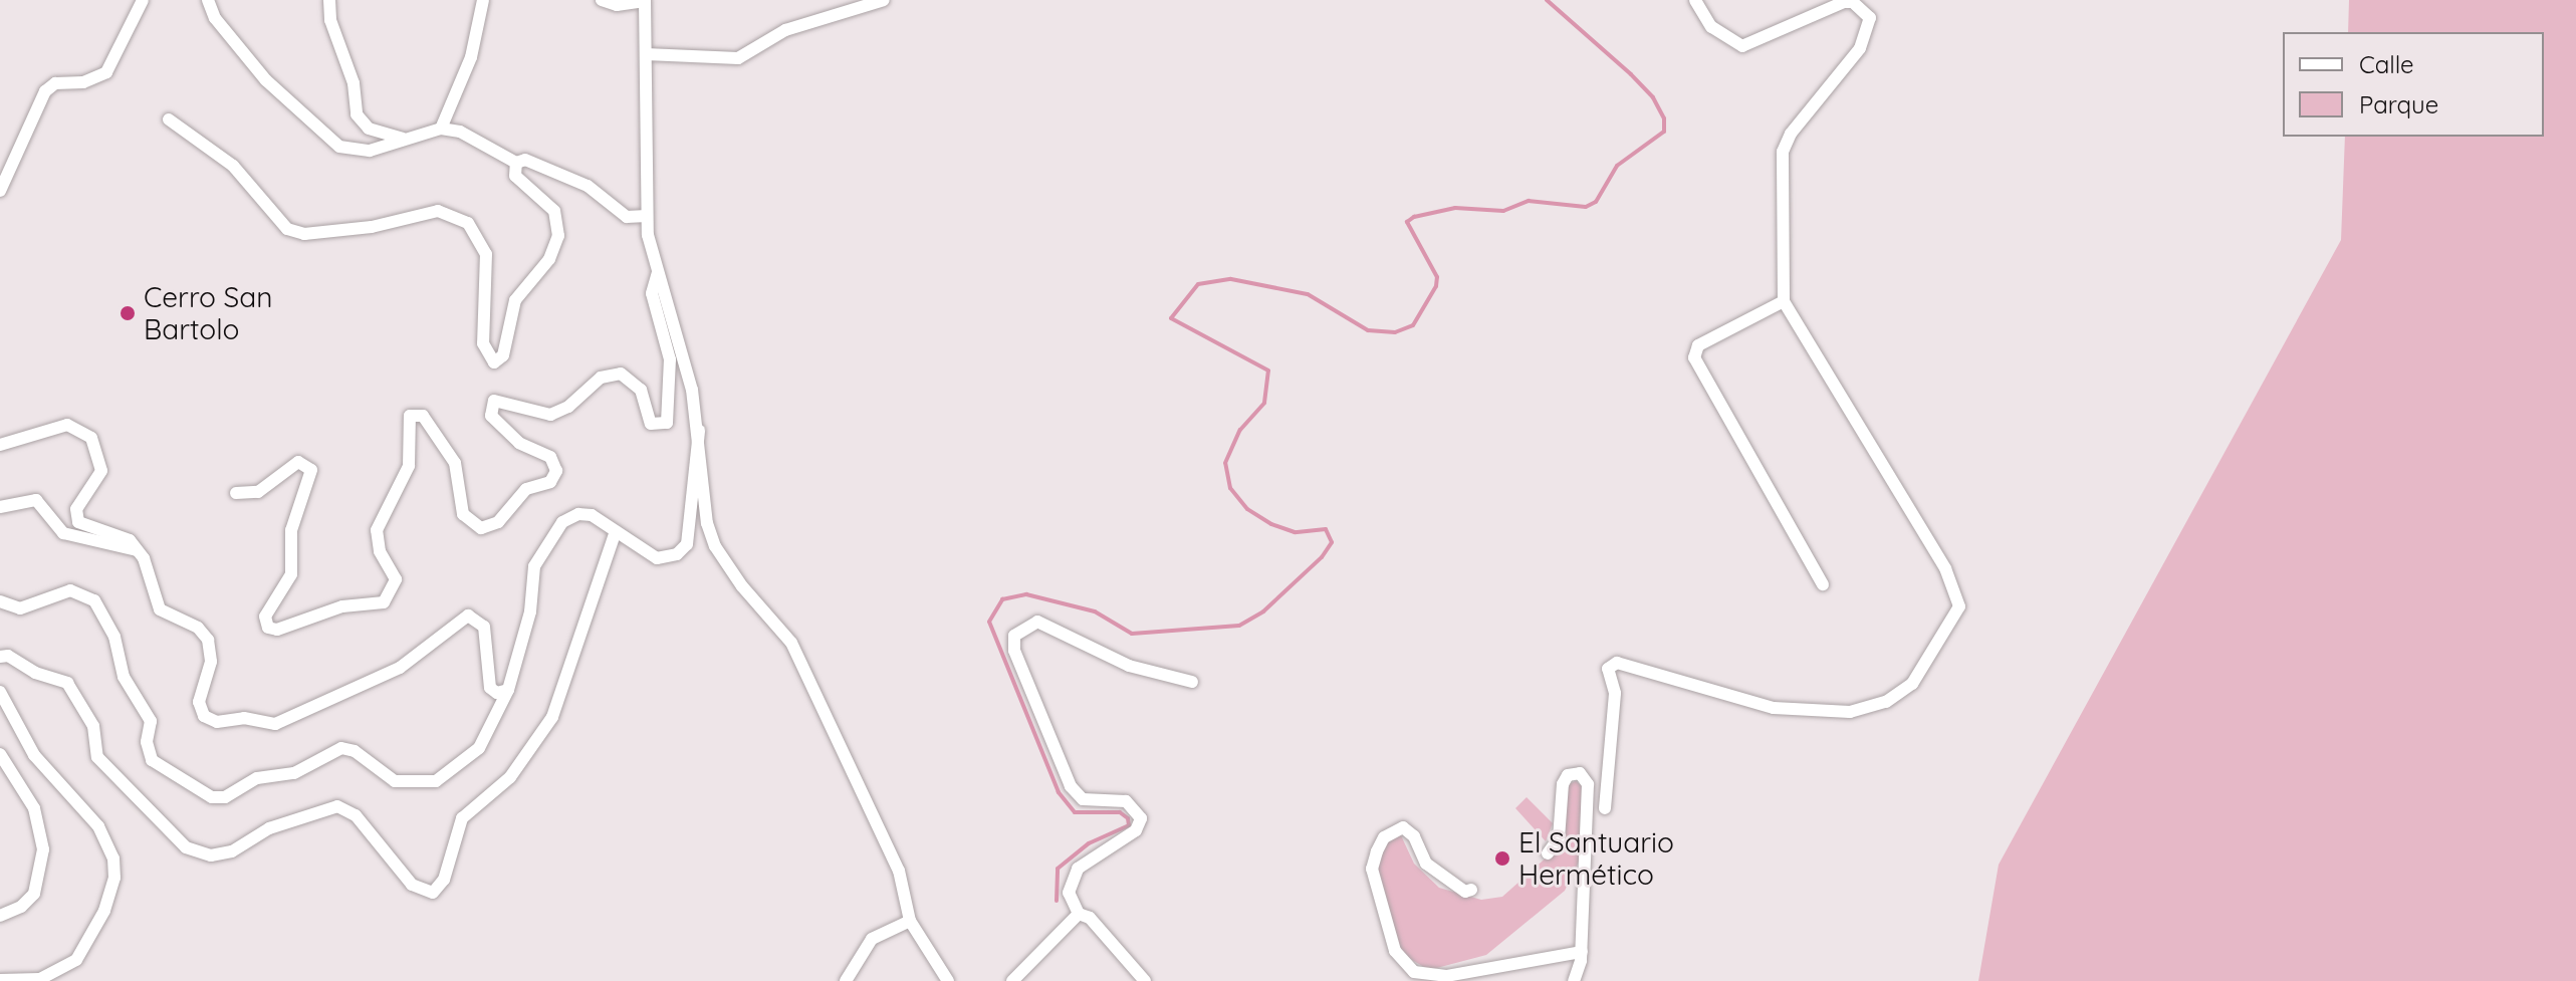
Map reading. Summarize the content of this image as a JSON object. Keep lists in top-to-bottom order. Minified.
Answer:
{"places":["Cerro San Bartolo","El Santuario Hermético"],"legend":["Calle","Parque"]}
